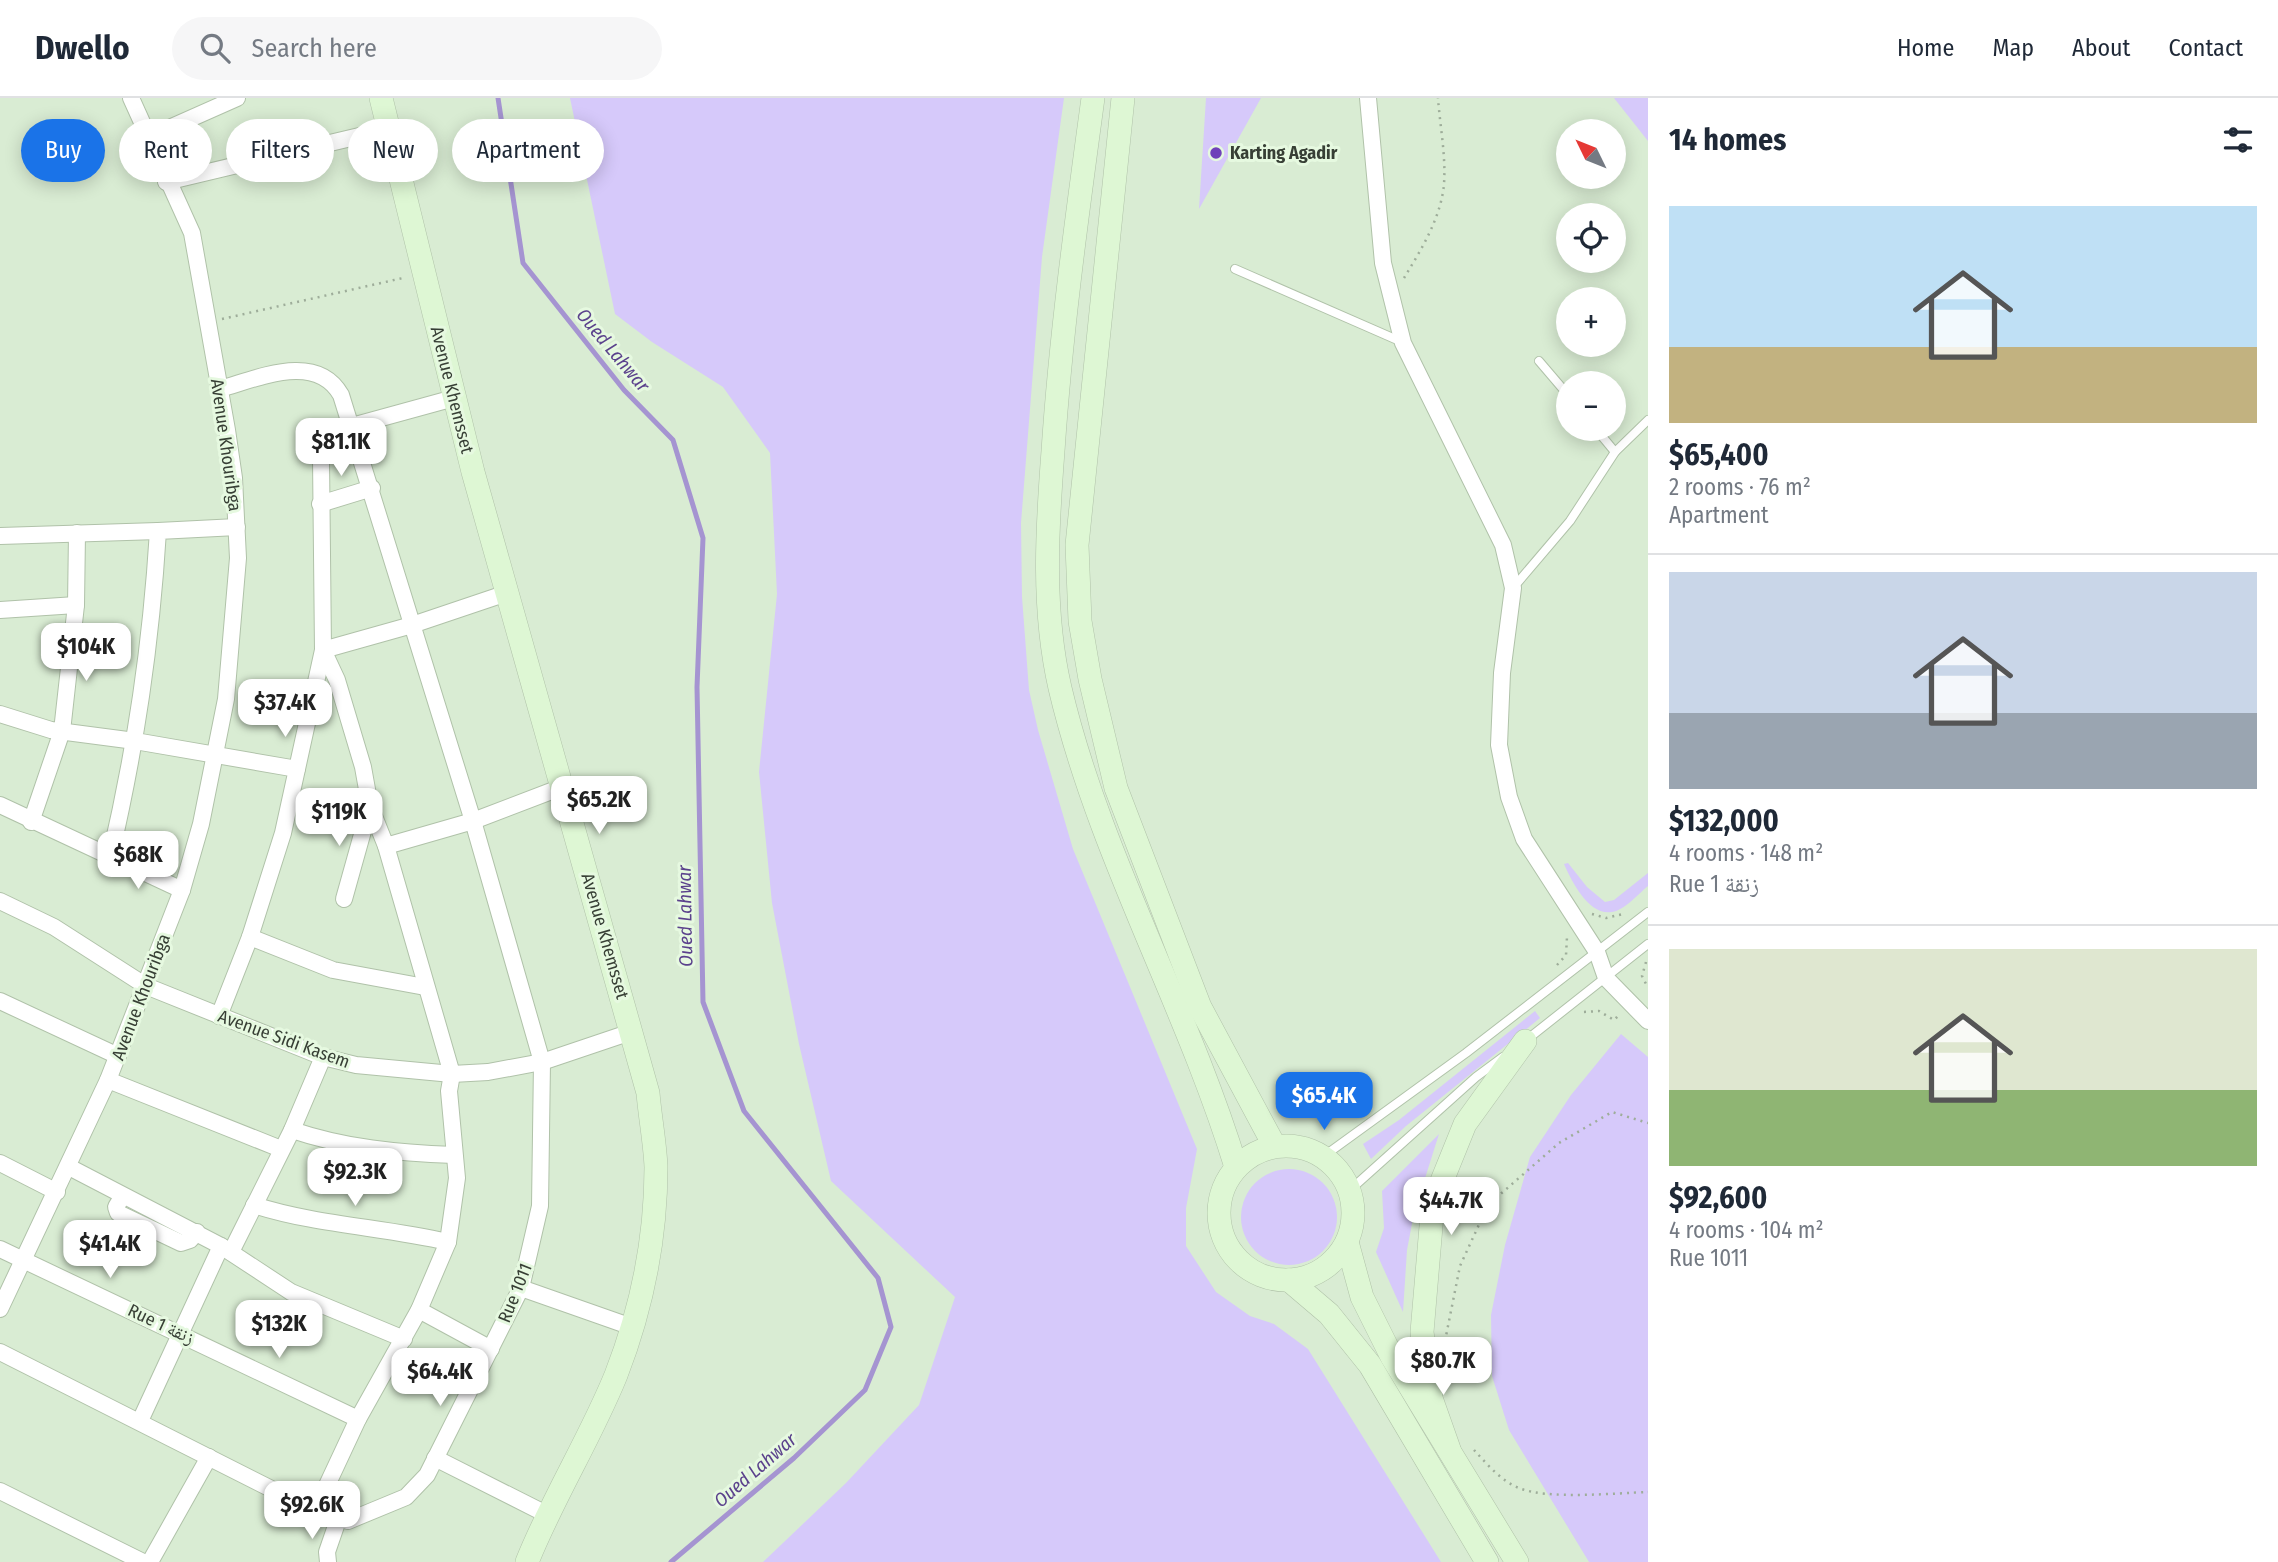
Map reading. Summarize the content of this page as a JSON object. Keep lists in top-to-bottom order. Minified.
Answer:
{"streets":{"street":["Avenue Khemsset","Avenue Khouribga","Avenue Sidi Kasem","Rue 1011","Rue 1 زنقة"]},"crossings":[["Avenue Khemsset","Avenue Sidi Kasem"],["Avenue Khouribga","Avenue Sidi Kasem"],["Avenue Khouribga","Rue 1011"],["Avenue Khouribga","Rue 1 زنقة"],["Avenue Sidi Kasem","Rue 1011"]],"water":["Oued Lahwar"],"places":["Karting Agadir"],"north":"top left","page":{"header":"Dwello","search":"Search here","nav":["Home","Map","About","Contact"],"heading":"14 homes","map_buttons":["+","−"],"chip":["Buy","Rent","Filters","New","Apartment"],"list":[{"name":"$65,400","note":"2 rooms · 76 m² · Apartment"},{"name":"$132,000","note":"4 rooms · 148 m² · Rue 1 زنقة"},{"name":"$92,600","note":"4 rooms · 104 m² · Rue 1011"}],"price":["$81.1K","$104K","$37.4K","$65.2K","$119K","$68K","$65.4K","$92.3K","$44.7K","$41.4K","$132K","$80.7K","$64.4K","$92.6K"]}}
